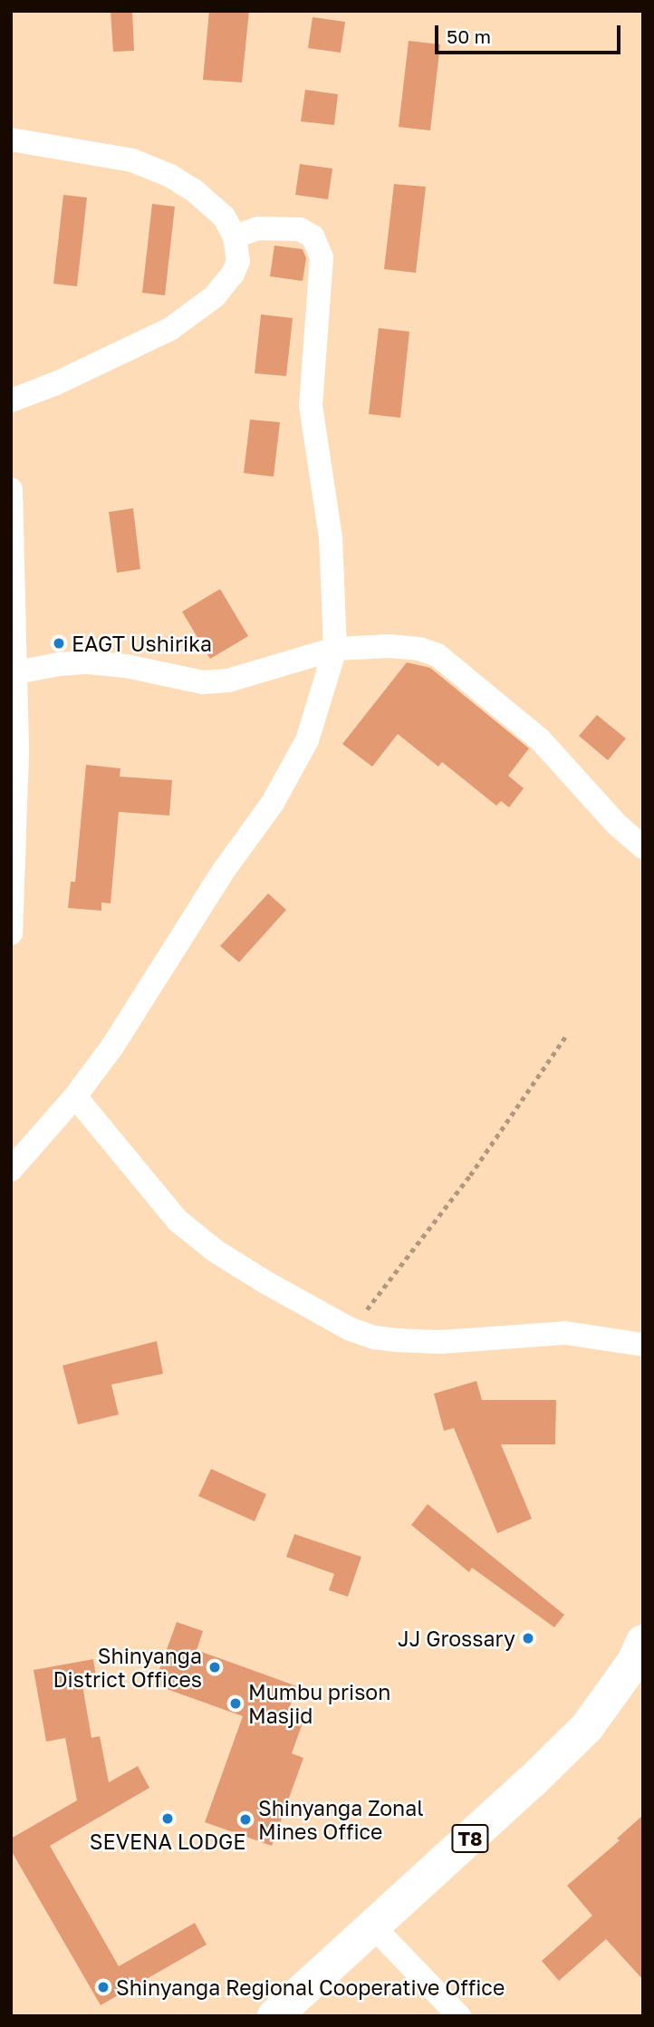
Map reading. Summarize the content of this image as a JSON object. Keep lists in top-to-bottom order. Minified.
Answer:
{"streets":{"highway":["T8"]},"places":["EAGT Ushirika","JJ Grossary","Shinyanga District Offices","Mumbu prison Masjid","SEVENA LODGE","Shinyanga Zonal Mines Office","Shinyanga Regional Cooperative Office"],"scale_bar":"50 m"}
